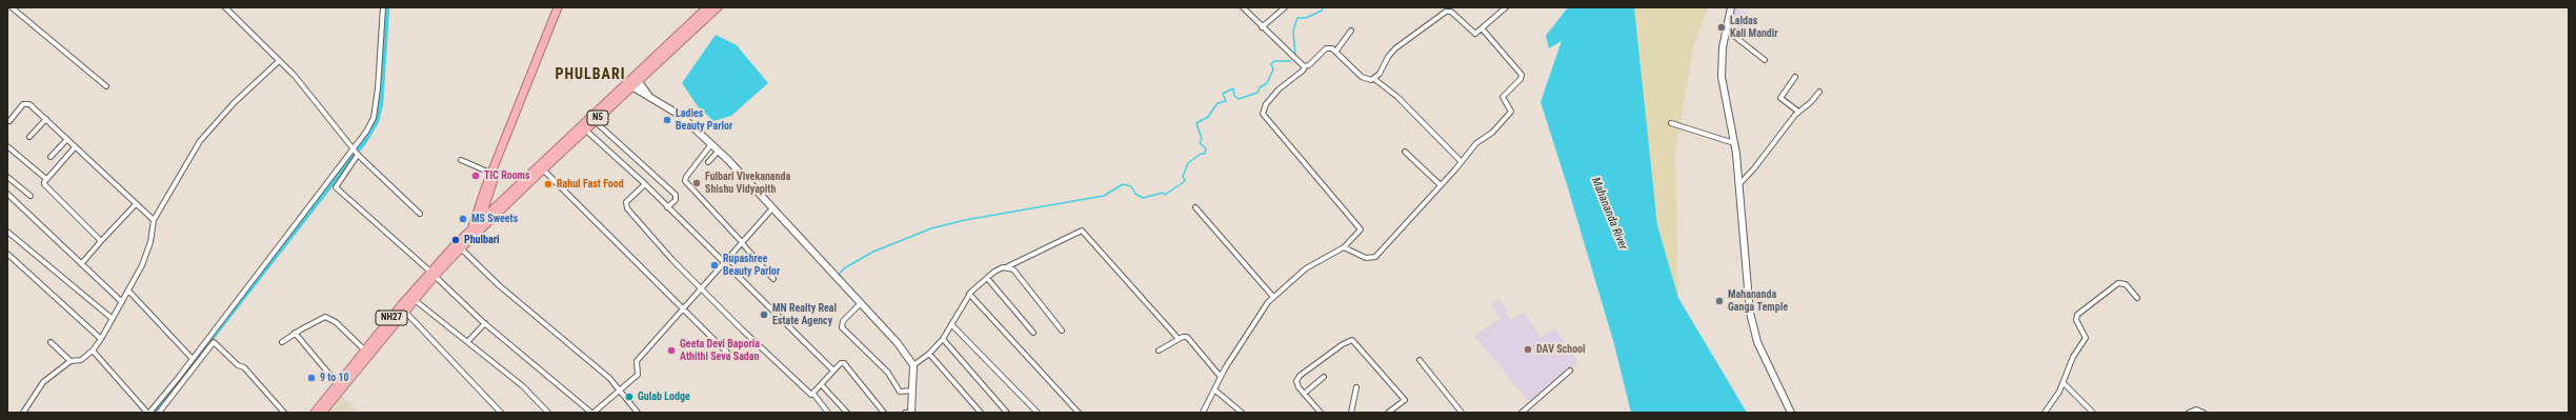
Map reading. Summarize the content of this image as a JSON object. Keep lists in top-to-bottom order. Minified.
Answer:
{"streets":{"highway":["N5","NH27"]},"crossings":[["N5","NH27"]],"districts":["PHULBARI"],"water":["Mahananda River"],"places":["Laldas Kali Mandir","Ladies Beauty Parlor","TIC Rooms","Fulbari Vivekananda Shishu Vidyapith","Rahul Fast Food","MS Sweets","Phulbari","Rupashree Beauty Parlor","Mahananda Ganga Temple","MN Realty Real Estate Agency","DAV School","Geeta Devi Baporia Athithi Seva Sadan","9 to 10","Gulab Lodge"]}
